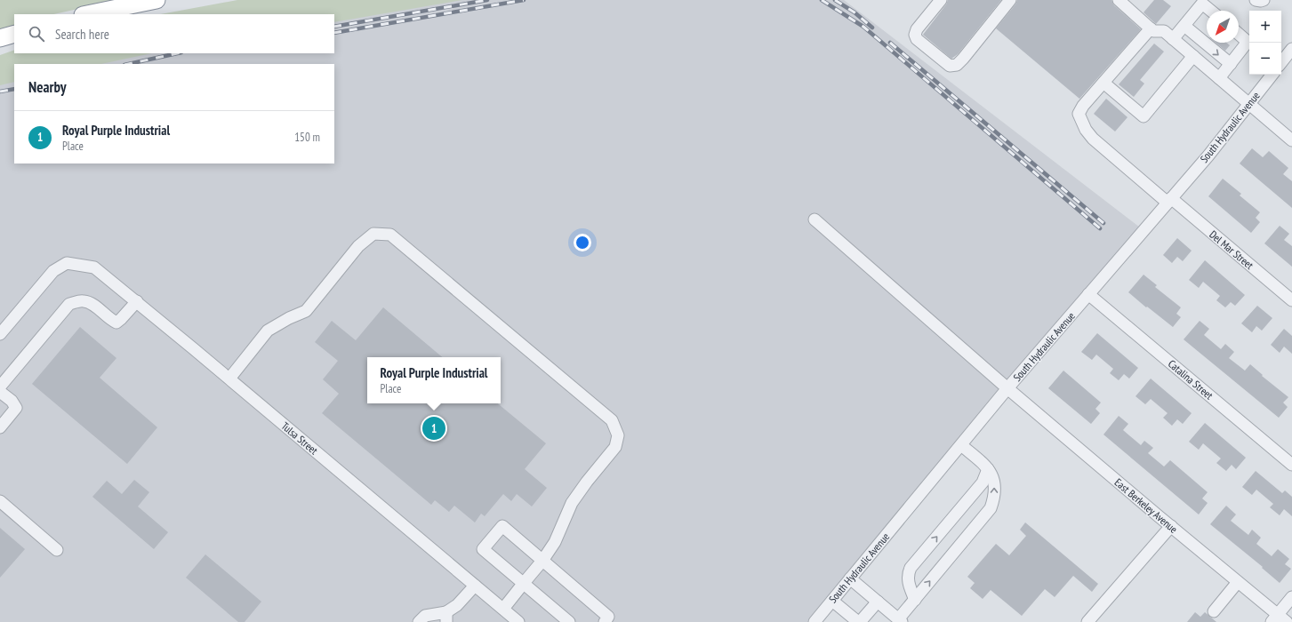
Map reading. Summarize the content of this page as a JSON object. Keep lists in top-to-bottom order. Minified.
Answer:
{"streets":{"street":["South Hydraulic Avenue","Del Mar Street","Catalina Street","Tulsa Street","East Berkeley Avenue"]},"crossings":[["South Hydraulic Avenue","Del Mar Street"],["South Hydraulic Avenue","Catalina Street"],["South Hydraulic Avenue","East Berkeley Avenue"]],"north":"bottom left","page":{"map_buttons":["+","−"],"search":"Search here","heading":"Nearby","list":[{"mark":"1","name":"Royal Purple Industrial","note":"Place","value":"150 m"}],"popup":["Royal Purple Industrial","Place"],"pins":"1"}}
